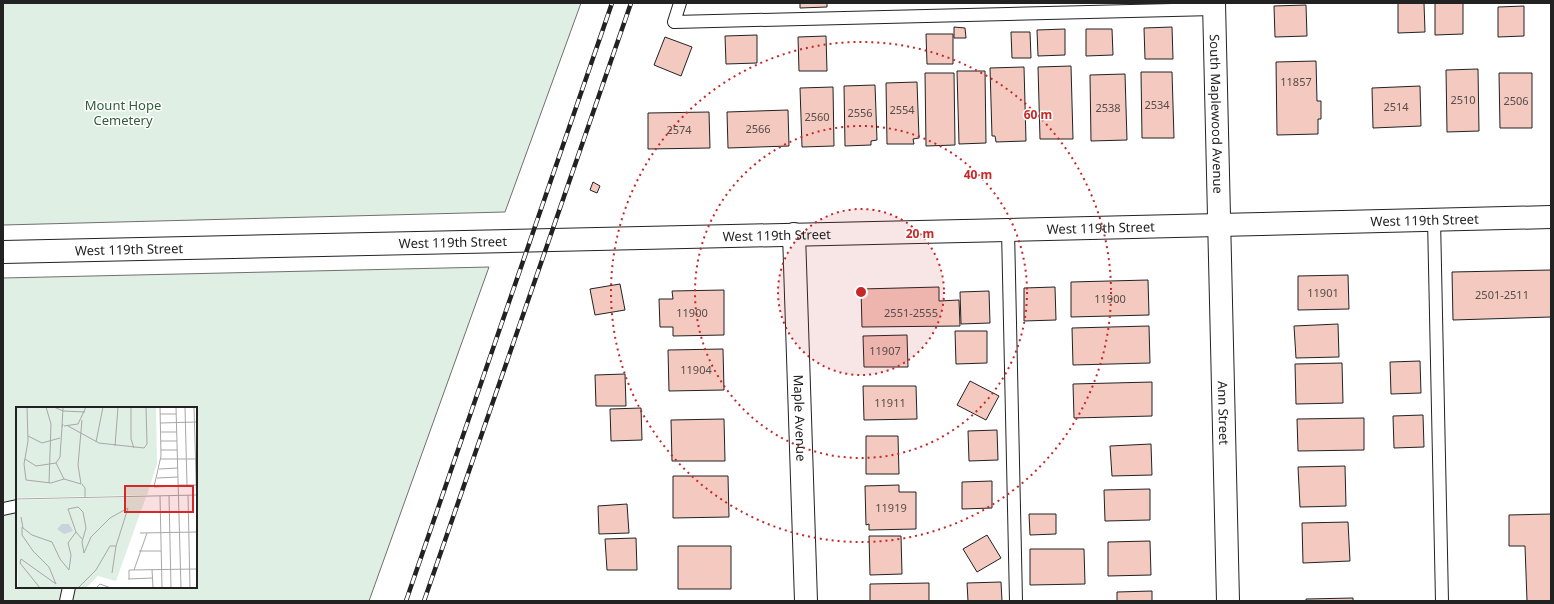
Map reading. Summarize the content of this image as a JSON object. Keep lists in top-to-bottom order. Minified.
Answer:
{"streets":{"street":["South Maplewood Avenue","West 119th Street","Ann Street","Maple Avenue"]},"crossings":[["South Maplewood Avenue","West 119th Street"],["South Maplewood Avenue","Ann Street"],["West 119th Street","Ann Street"],["West 119th Street","Maple Avenue"]],"parks":["Mount Hope Cemetery"],"house_numbers":["11857","2510","2506","2534","2514","2538","2554","2556","2560","2566","2574","11901","2501-2511","11900","11900","2551-2555","11907","11904","11911","11919"],"rings":["60 m","40 m","20 m"]}
